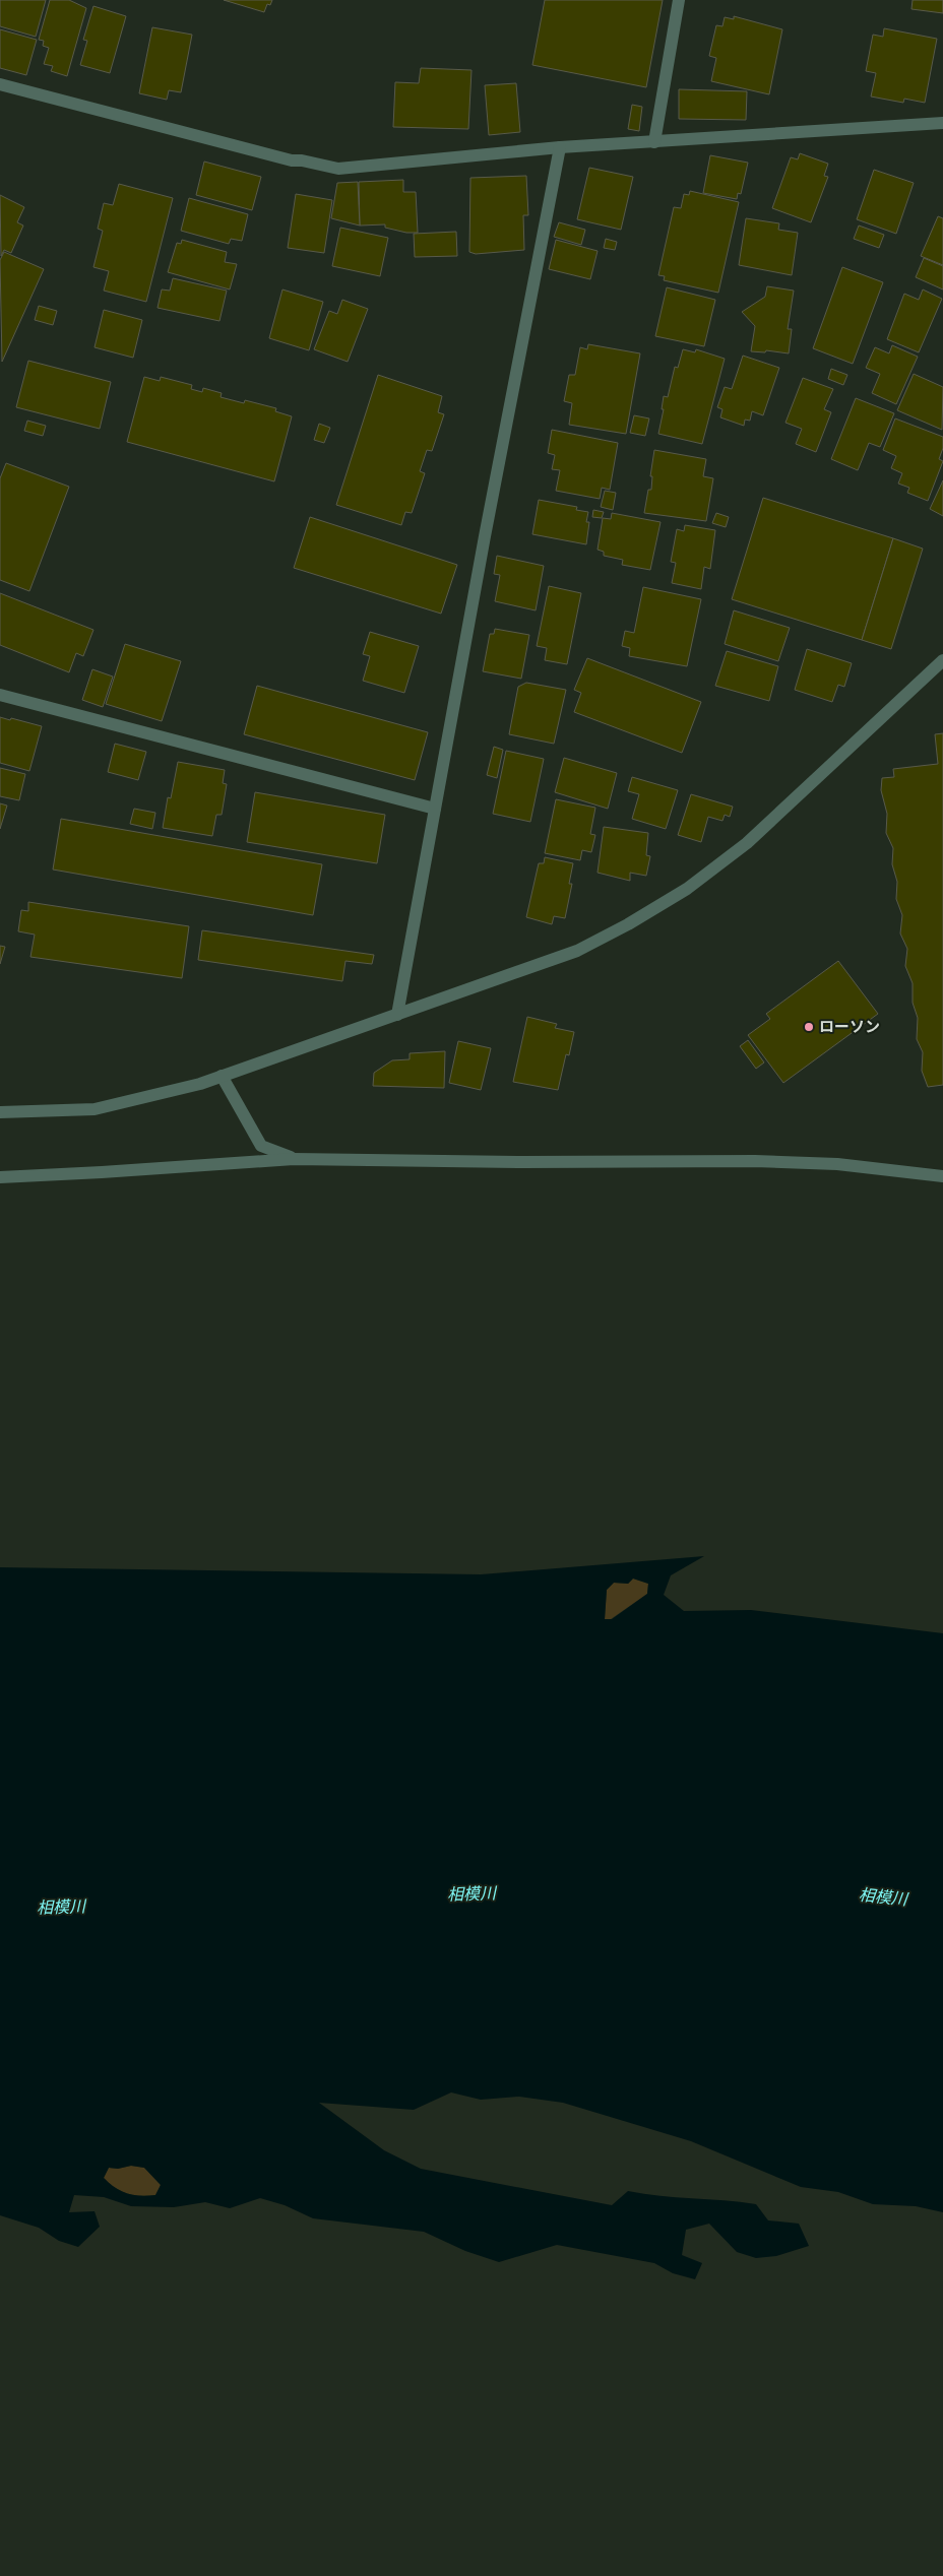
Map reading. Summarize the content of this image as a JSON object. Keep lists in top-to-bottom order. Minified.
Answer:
{"water":["相模川"],"places":["ローソン"]}
